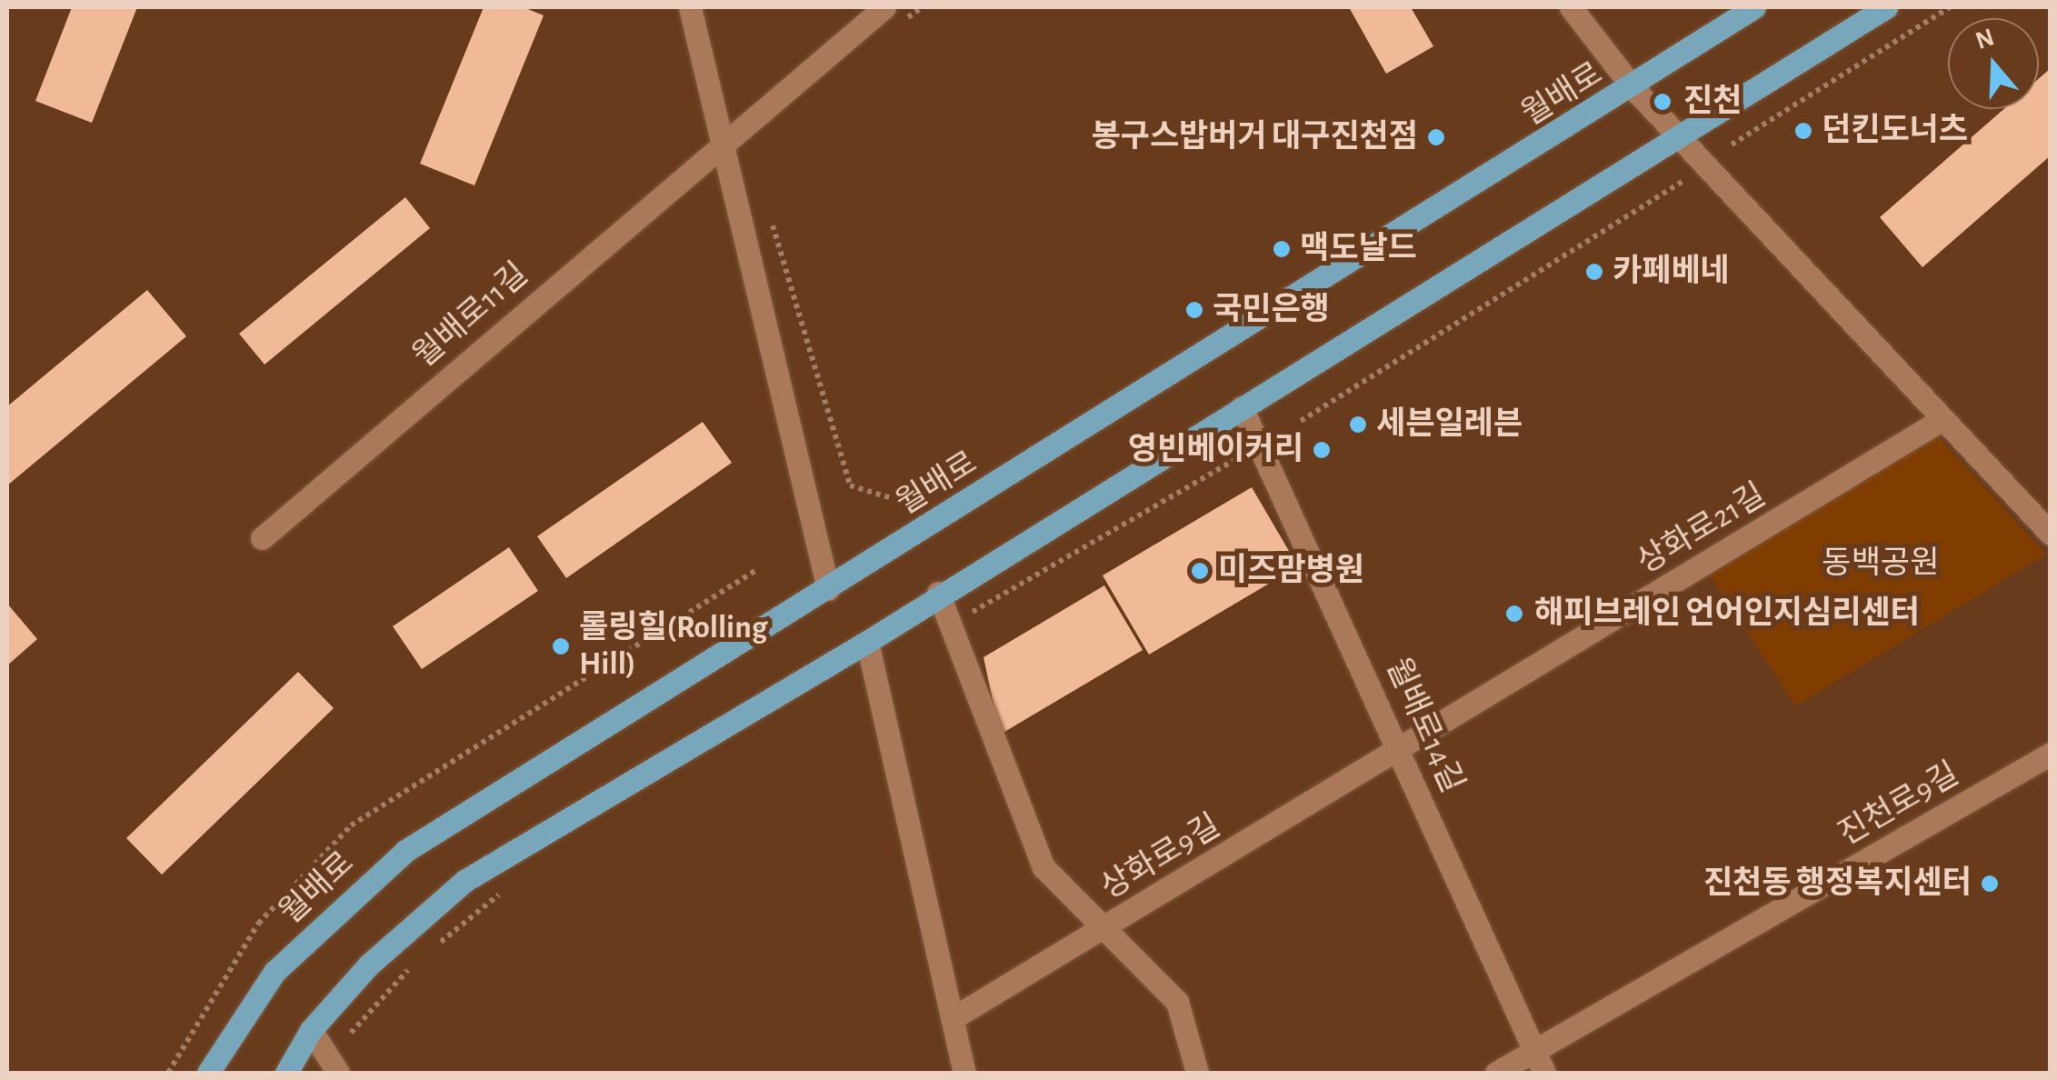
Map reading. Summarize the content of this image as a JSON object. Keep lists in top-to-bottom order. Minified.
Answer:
{"streets":{"main road":["월배로"],"street":["월배로11길","상화로21길","월배로14길","진천로9길","상화로9길"]},"crossings":[["상화로21길","월배로14길"],["상화로21길","상화로9길"],["월배로14길","진천로9길"],["월배로14길","상화로9길"]],"parks":["동백공원"],"places":["진천","던킨도너츠","봉구스밥버거 대구진천점","맥도날드","카페베네","국민은행","세븐일레븐","영빈베이커리","미즈맘병원","해피브레인 언어인지심리센터","롤링힐(Rolling Hill)","진천동 행정복지센터"],"north":"top"}
